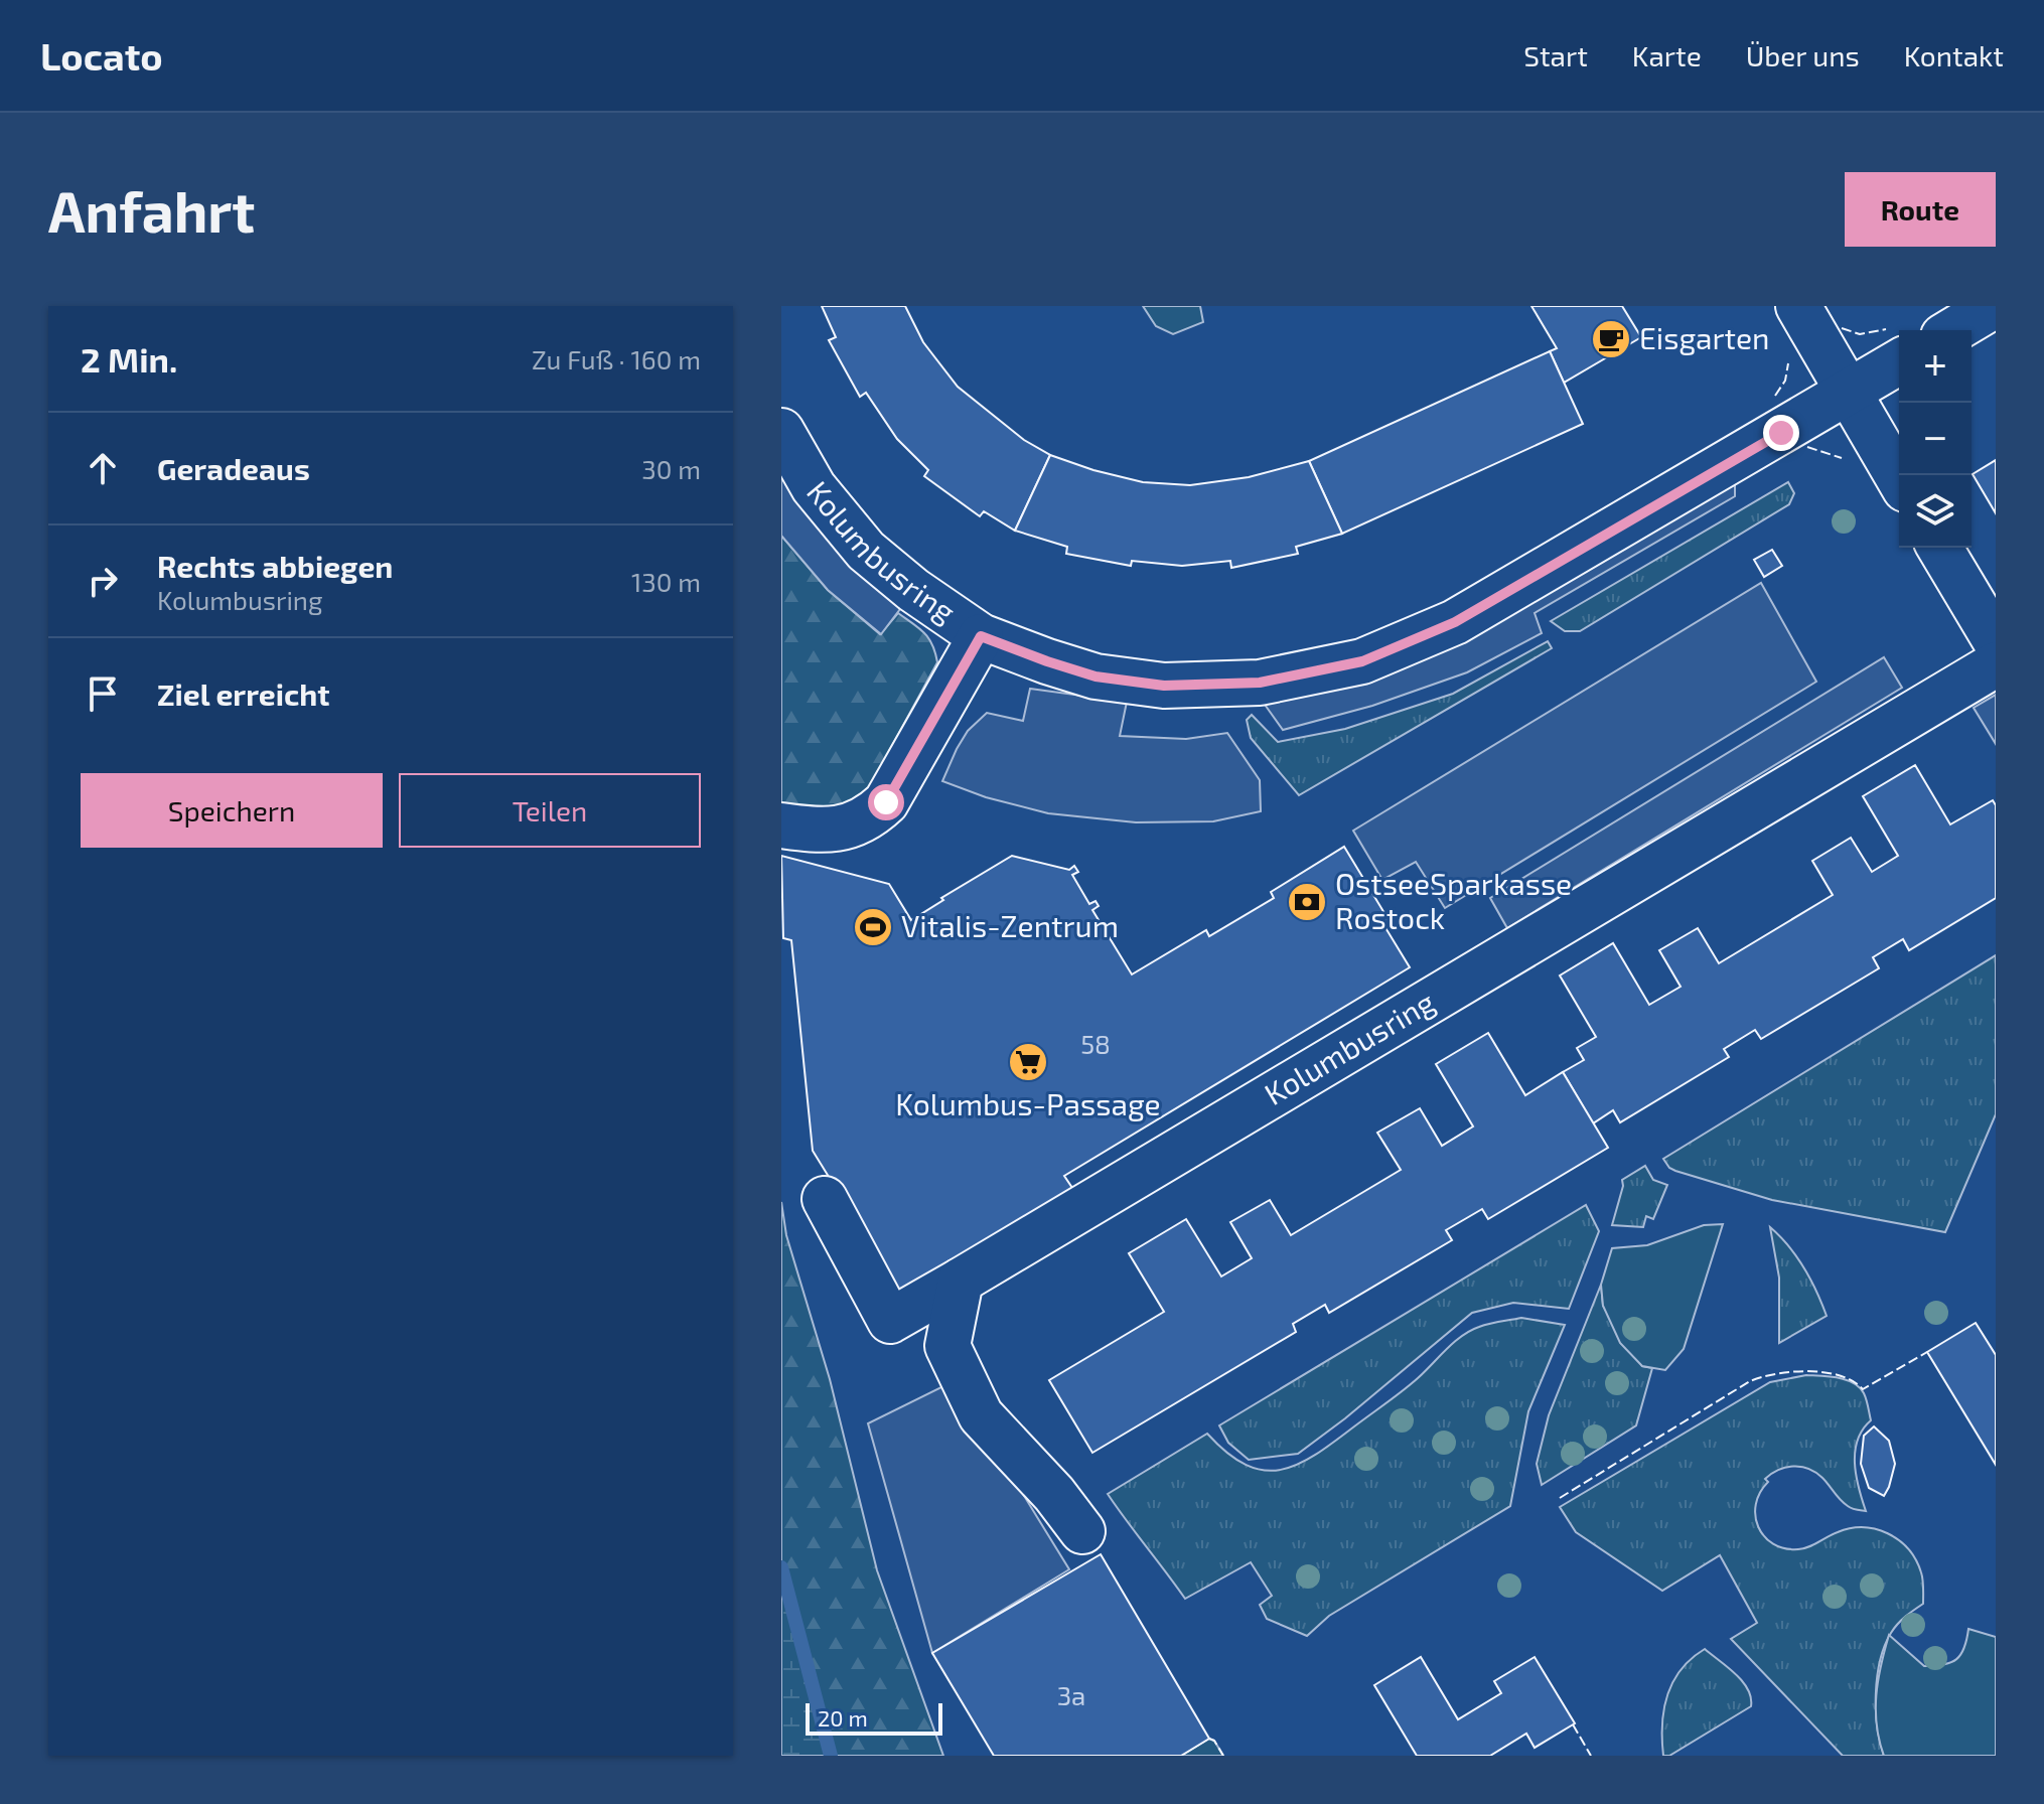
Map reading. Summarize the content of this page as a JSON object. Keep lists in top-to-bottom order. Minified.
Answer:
{"streets":{"street":["Kolumbusring"]},"places":{"cafe":["Eisgarten"],"bank":["OstseeSparkasse Rostock"],"sports":["Vitalis-Zentrum"],"supermarket":["Kolumbus-Passage"]},"house_numbers":["58","3a"],"scale_bar":"20 m","page":{"header":"Locato","nav":["Start","Karte","Über uns","Kontakt"],"buttons":["Route",["Speichern","Teilen"]],"title":"Anfahrt","heading":["2 Min.","Zu Fuß · 160 m"],"map_buttons":["+","−"],"list":[["Geradeaus","30 m"],["Rechts abbiegen","Kolumbusring","130 m"],"Ziel erreicht"],"scale":"20 m"}}
